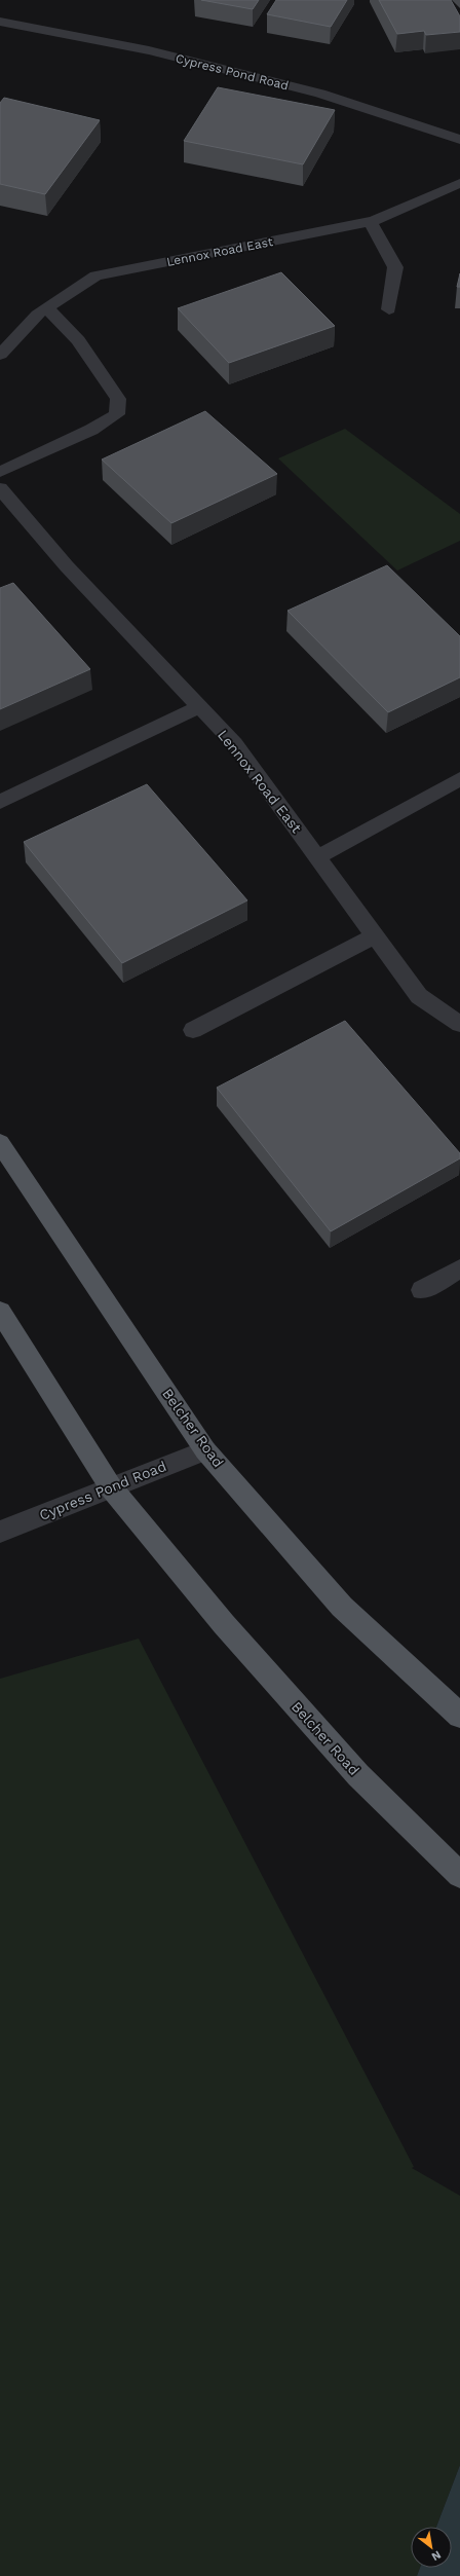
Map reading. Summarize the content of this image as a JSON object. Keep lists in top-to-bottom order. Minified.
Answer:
{"streets":{"main road":["Belcher Road"],"street":["Cypress Pond Road","Lennox Road East"]},"crossings":[["Cypress Pond Road","Belcher Road"]],"north":"bottom right"}
